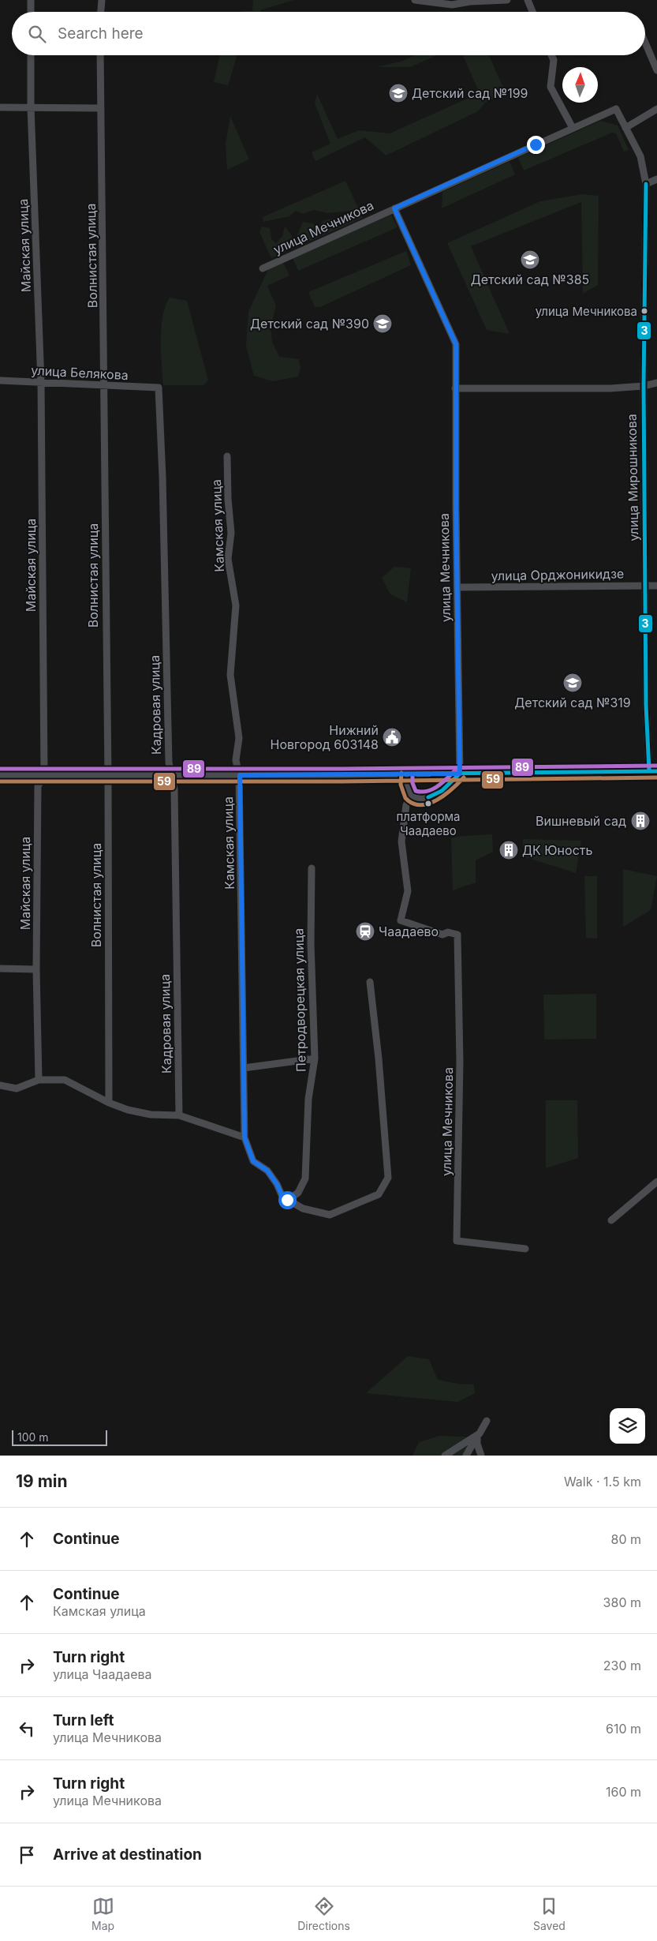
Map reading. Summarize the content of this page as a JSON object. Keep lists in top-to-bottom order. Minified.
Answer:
{"streets":{"street":["улица Мечникова","Майская улица","Волнистая улица","улица Белякова","улица Мирошникова","Камская улица","улица Орджоникидзе","Кадровая улица","Петродворецкая улица"]},"crossings":[["улица Мечникова","улица Мирошникова"],["улица Мечникова","улица Орджоникидзе"],["Майская улица","улица Белякова"],["Волнистая улица","улица Белякова"],["улица Белякова","Кадровая улица"],["улица Мирошникова","улица Орджоникидзе"],["Камская улица","Петродворецкая улица"]],"places":{"school or university":["Детский сад №199","Детский сад №385","Детский сад №390","Детский сад №319"],"other":["улица Мечникова","платформа Чаадаево"],"public building":["Нижний Новгород 603148"],"building":["Вишневый сад","ДК Юность"],"station":["Чаадаево"]},"lines":["transit line 3","transit line 89","transit line 59"],"scale_bar":"100 m","north":"top","page":{"search":"Search here","scale":"100 m","heading":["19 min","Walk · 1.5 km"],"list":[["Continue","80 m"],["Continue","Камская улица","380 m"],["Turn right","улица Чаадаева","230 m"],["Turn left","улица Мечникова","610 m"],["Turn right","улица Мечникова","160 m"],"Arrive at destination"],"nav":["Map","Directions","Saved"]}}
